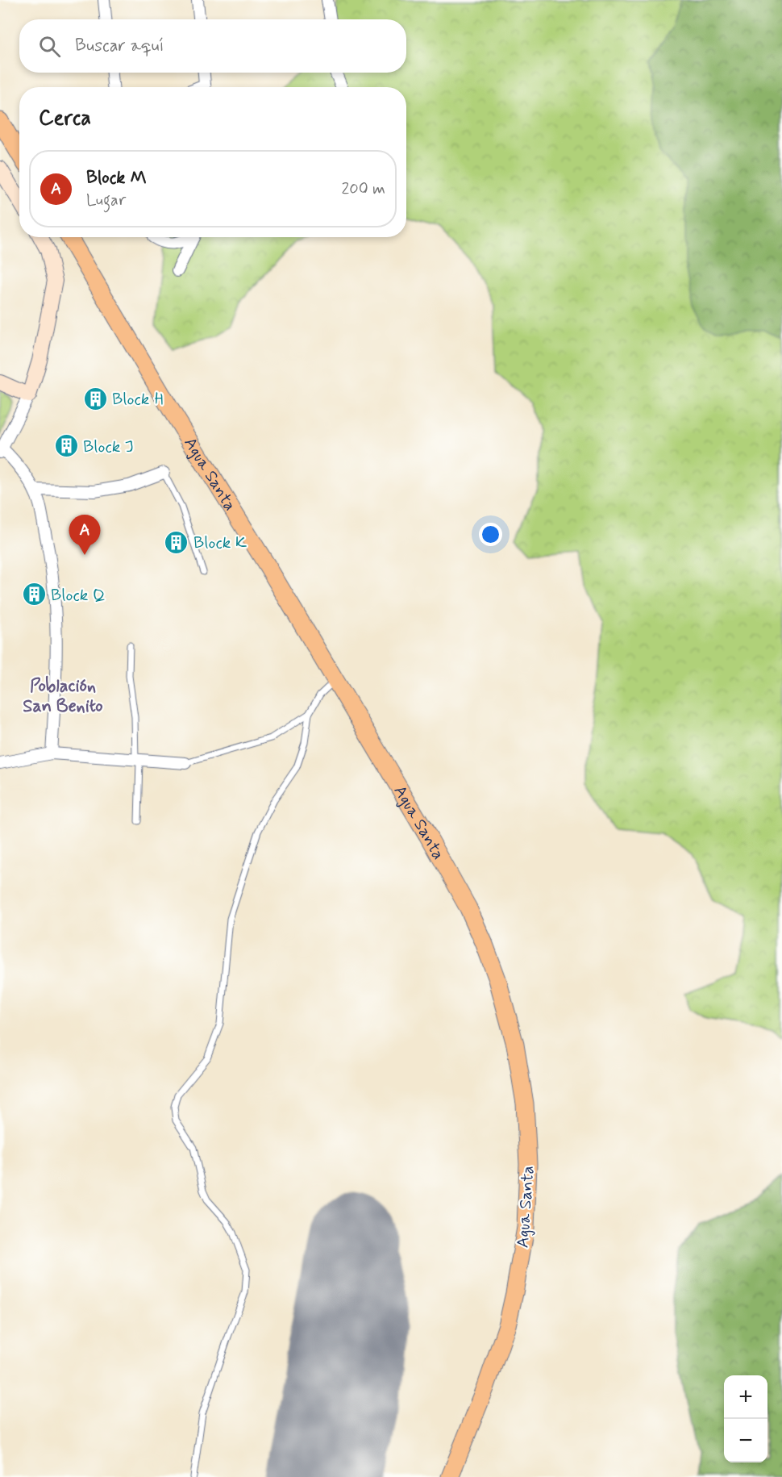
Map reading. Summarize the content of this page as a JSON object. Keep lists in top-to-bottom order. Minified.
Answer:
{"streets":{"main road":["Agua Santa"]},"districts":["Población San Benito"],"places":{"building":["Block H","Block J","Block K","Block Q"]},"page":{"search":"Buscar aquí","heading":"Cerca","list":[{"mark":"A","name":"Block M","note":"Lugar","value":"200 m"}],"pins":"A","map_buttons":["+","−"]}}
